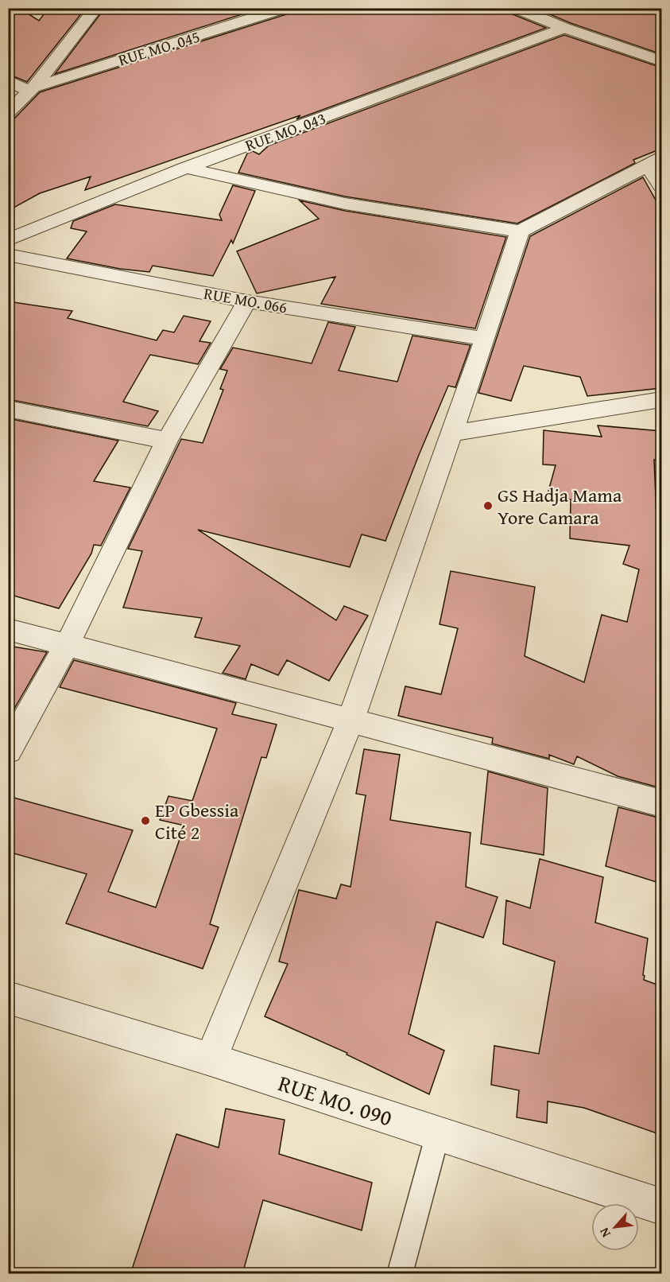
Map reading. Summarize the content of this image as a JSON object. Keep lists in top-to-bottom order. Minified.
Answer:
{"streets":{"street":["RUE MO. 045","RUE MO. 043","RUE MO. 066","RUE MO. 090"]},"places":["GS Hadja Mama Yore Camara","EP Gbessia Cité 2"],"north":"bottom left"}
